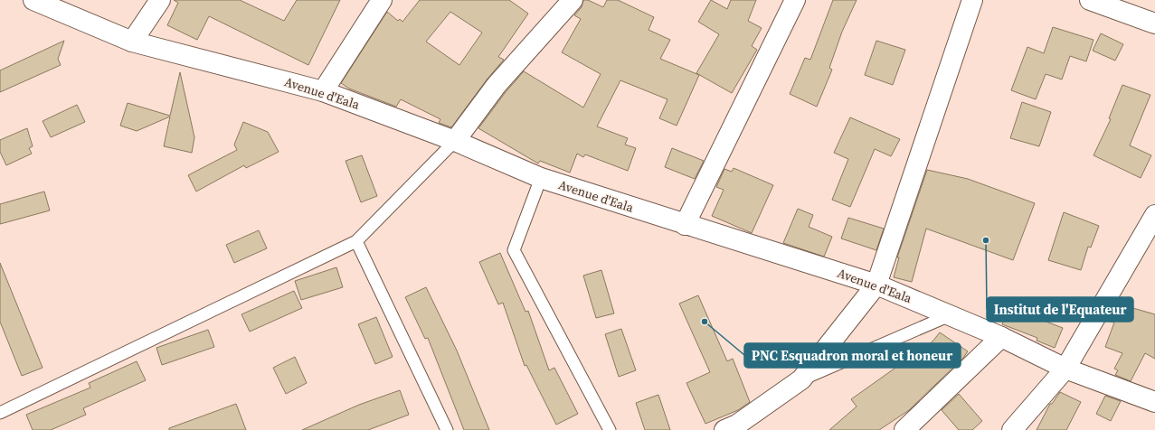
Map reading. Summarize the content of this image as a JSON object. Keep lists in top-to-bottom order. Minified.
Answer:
{"streets":{"street":["Avenue d'Eala"]},"places":["Institut de l'Equateur","PNC Esquadron moral et honeur"]}
